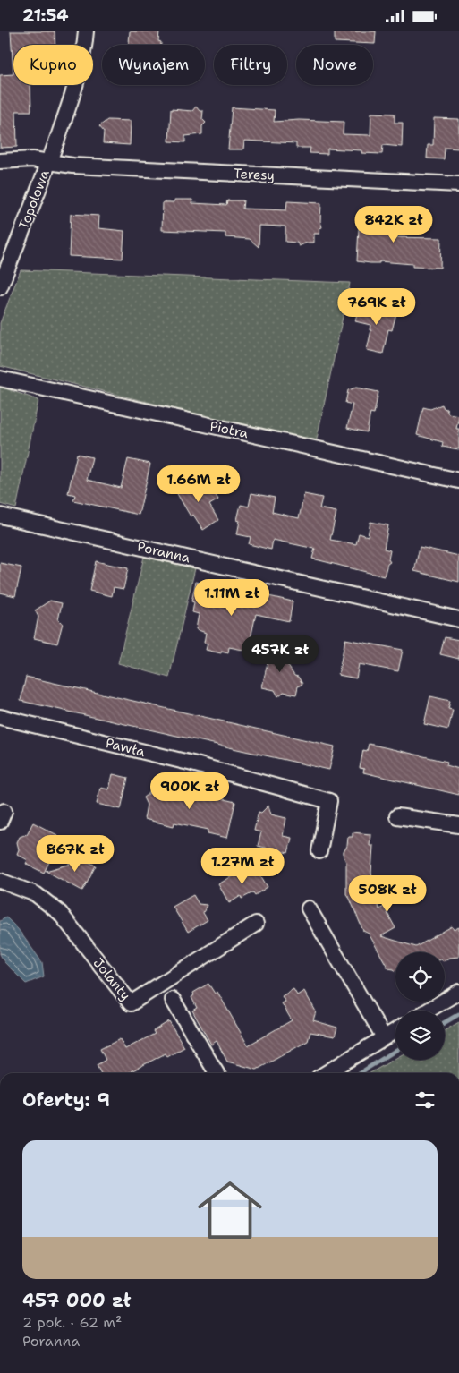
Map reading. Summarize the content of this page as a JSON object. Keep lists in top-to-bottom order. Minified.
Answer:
{"streets":{"street":["Teresy","Topolowa","Piotra","Poranna","Pawła","Jolanty"]},"crossings":[["Teresy","Topolowa"]],"page":{"status":"21:54","chip":["Kupno","Wynajem","Filtry","Nowe"],"price":["842K zł","769K zł","1.66M zł","1.11M zł","457K zł","900K zł","867K zł","1.27M zł","508K zł"],"heading":"Oferty: 9","list":[{"name":"457 000 zł","note":"2 pok. · 62 m² · Poranna"}]}}
